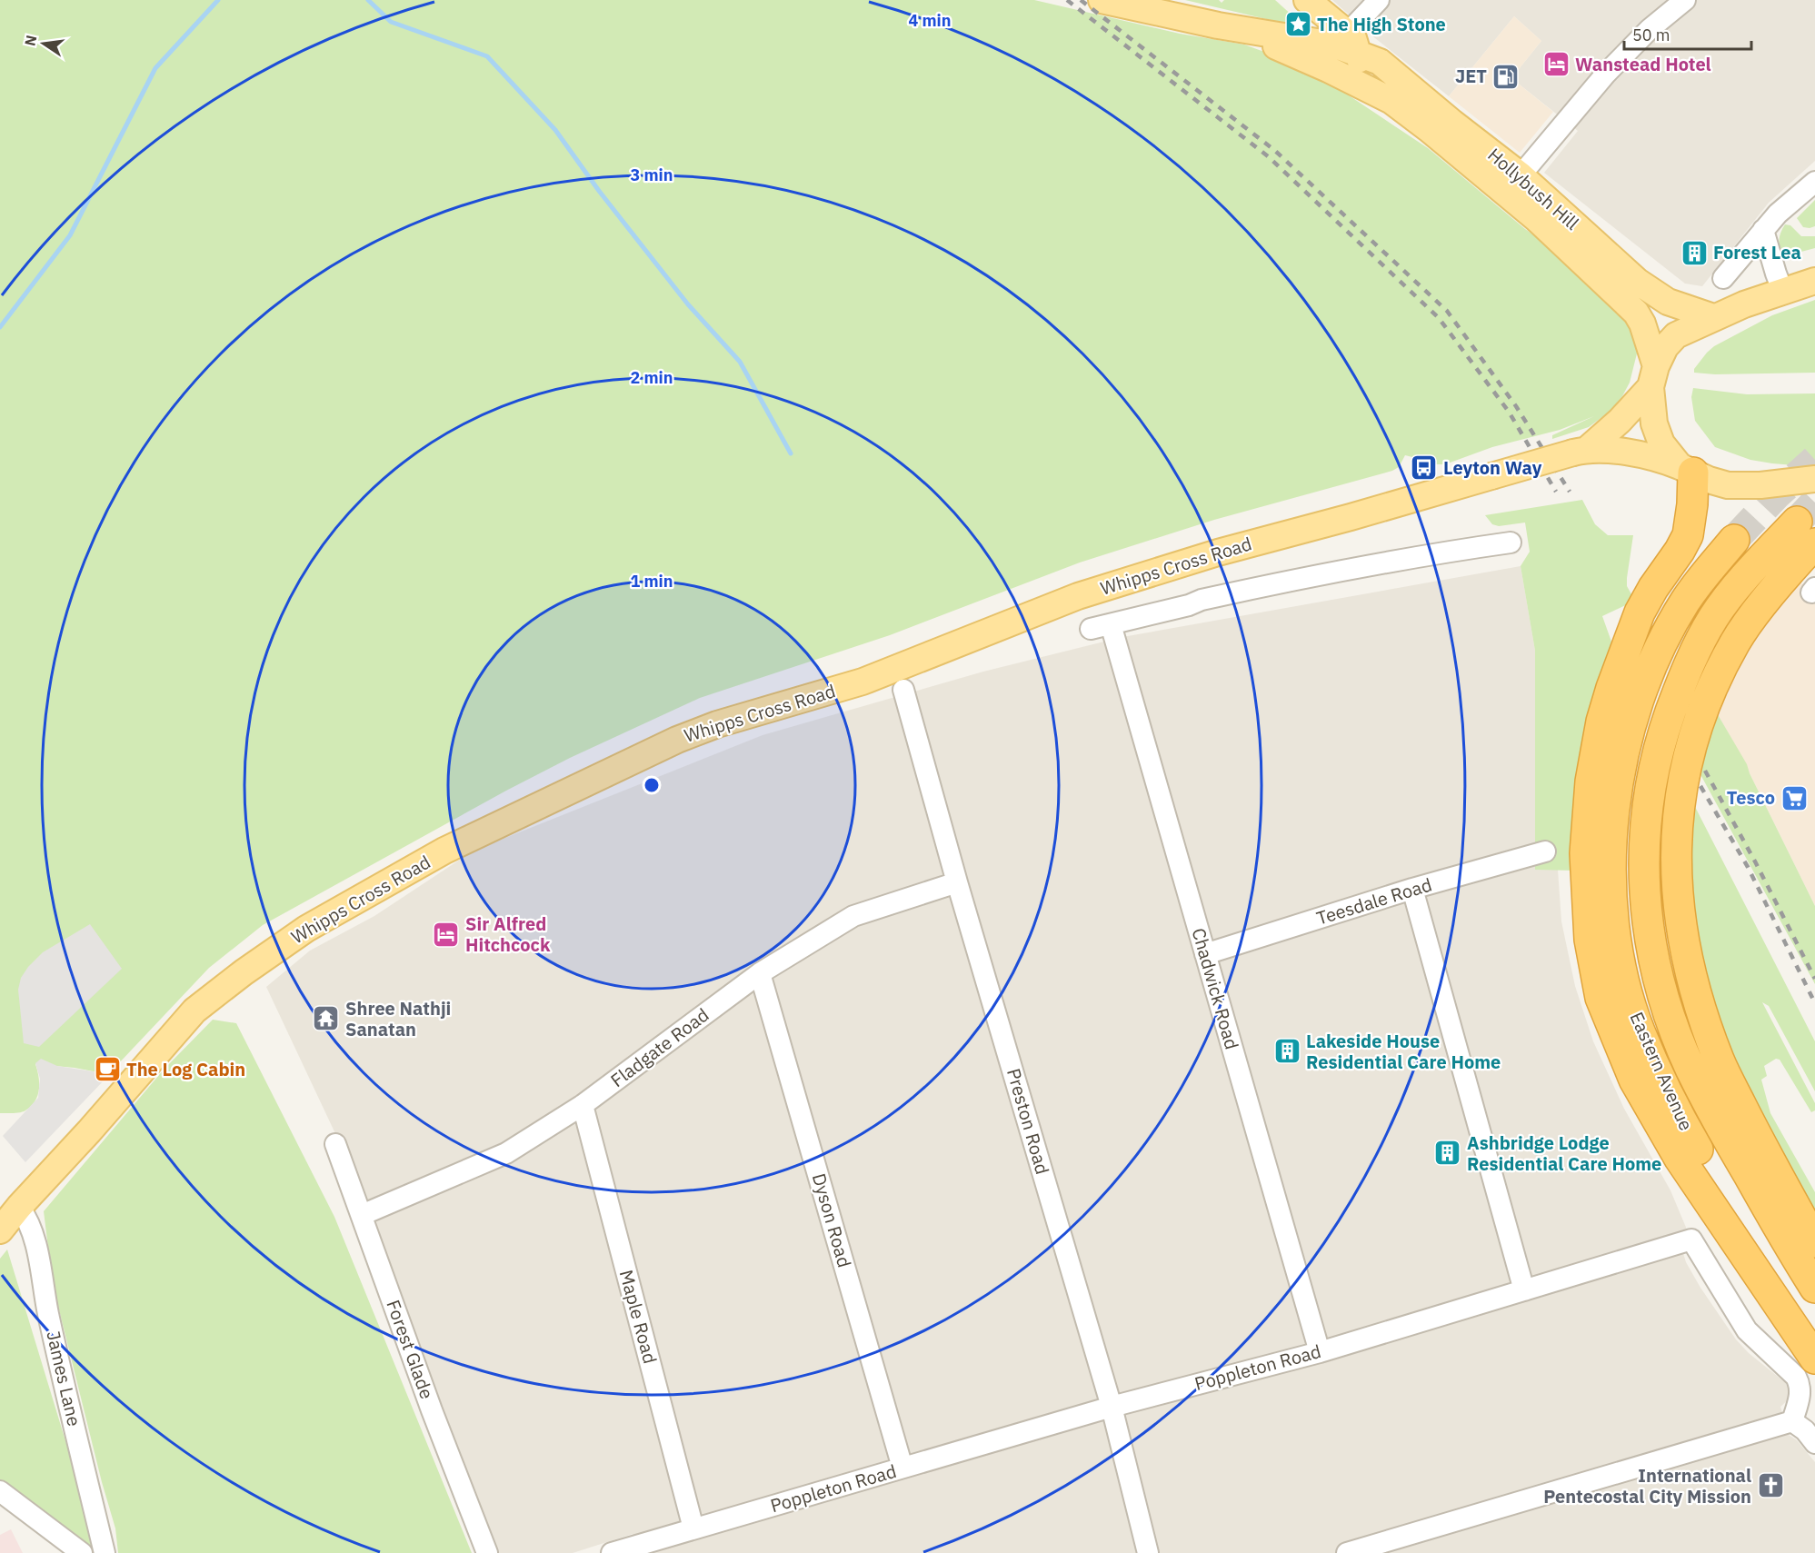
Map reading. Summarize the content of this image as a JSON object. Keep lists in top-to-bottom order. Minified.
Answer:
{"streets":{"highway":["Eastern Avenue"],"main road":["Hollybush Hill","Whipps Cross Road"],"street":["Teesdale Road","Chadwick Road","Fladgate Road","Preston Road","Dyson Road","Maple Road","Forest Glade","Poppleton Road","James Lane"]},"crossings":[["Hollybush Hill","Whipps Cross Road"],["Whipps Cross Road","Chadwick Road"],["Whipps Cross Road","James Lane"],["Teesdale Road","Chadwick Road"],["Chadwick Road","Poppleton Road"],["Fladgate Road","Preston Road"],["Fladgate Road","Dyson Road"],["Fladgate Road","Maple Road"],["Fladgate Road","Forest Glade"],["Preston Road","Poppleton Road"],["Dyson Road","Poppleton Road"],["Maple Road","Poppleton Road"]],"places":{"place":["The High Stone"],"hotel":["Wanstead Hotel","Sir Alfred Hitchcock"],"fuel station":["JET"],"building":["Forest Lea","Lakeside House Residential Care Home","Ashbridge Lodge Residential Care Home"],"bus stop":["Leyton Way"],"supermarket":["Tesco"],"temple":["Shree Nathji Sanatan"],"cafe":["The Log Cabin"],"church":["International Pentecostal City Mission"]},"scale_bar":"50 m","north":"left","rings":["4 min","3 min","2 min","1 min"]}
